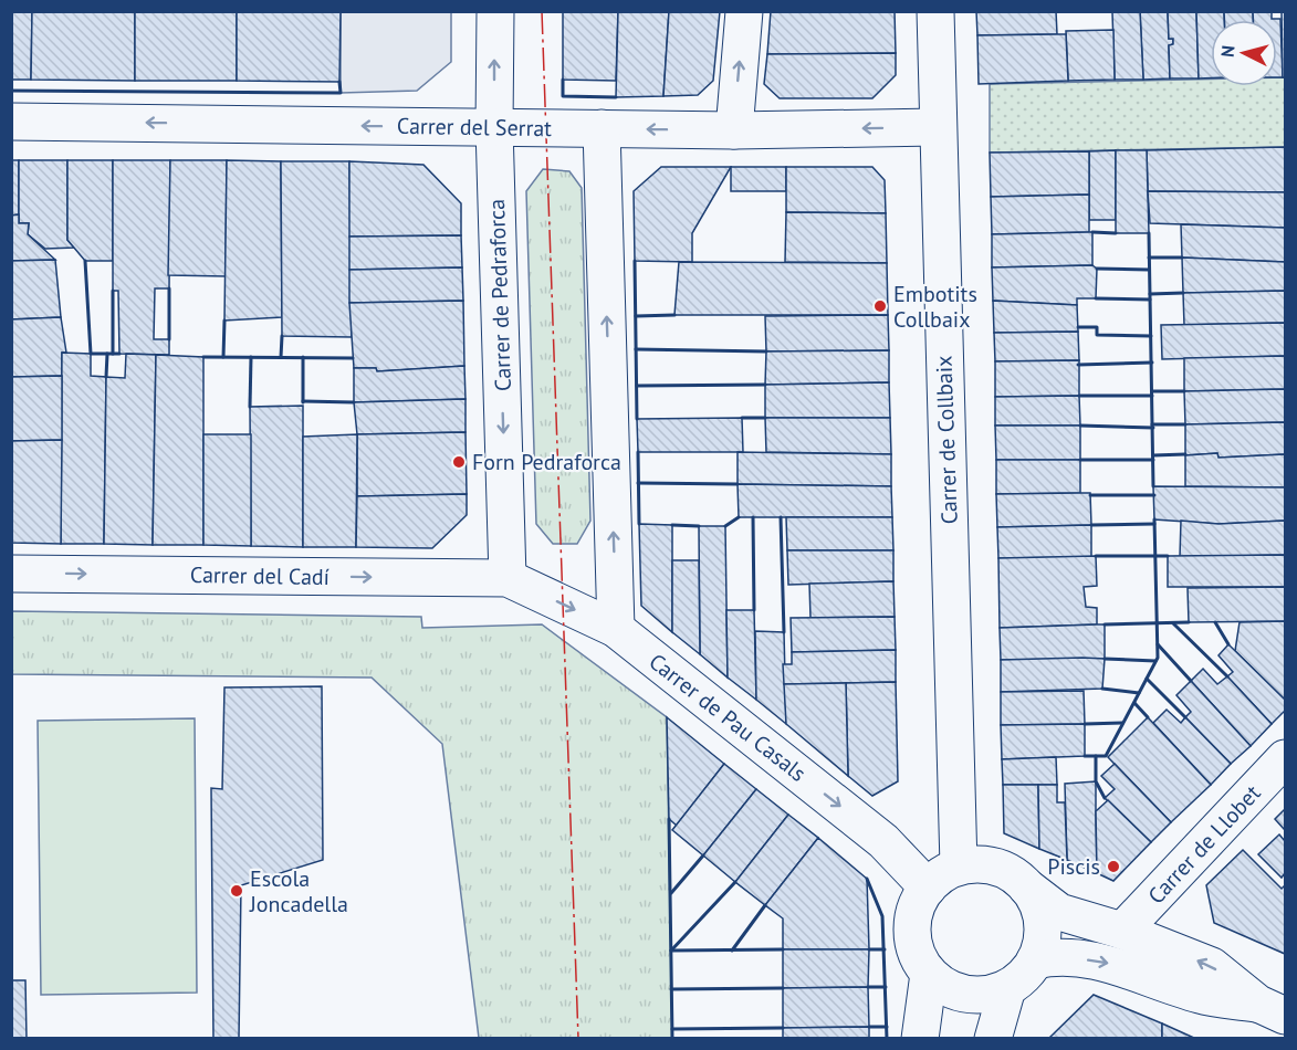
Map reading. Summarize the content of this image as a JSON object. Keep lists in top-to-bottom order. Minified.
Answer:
{"streets":{"street":["Carrer del Serrat","Carrer de Pedraforca","Carrer de Collbaix","Carrer del Cadí","Carrer de Pau Casals","Carrer de Llobet"]},"crossings":[["Carrer del Serrat","Carrer de Pedraforca"],["Carrer del Serrat","Carrer de Collbaix"],["Carrer de Pedraforca","Carrer del Cadí"],["Carrer de Pedraforca","Carrer de Pau Casals"],["Carrer de Collbaix","Carrer de Pau Casals"],["Carrer del Cadí","Carrer de Pau Casals"]],"one_way":["Carrer del Serrat","Carrer del Cadí","Carrer de Pau Casals"],"places":["Embotits Collbaix","Forn Pedraforca","Piscis","Escola Joncadella"],"north":"left"}
